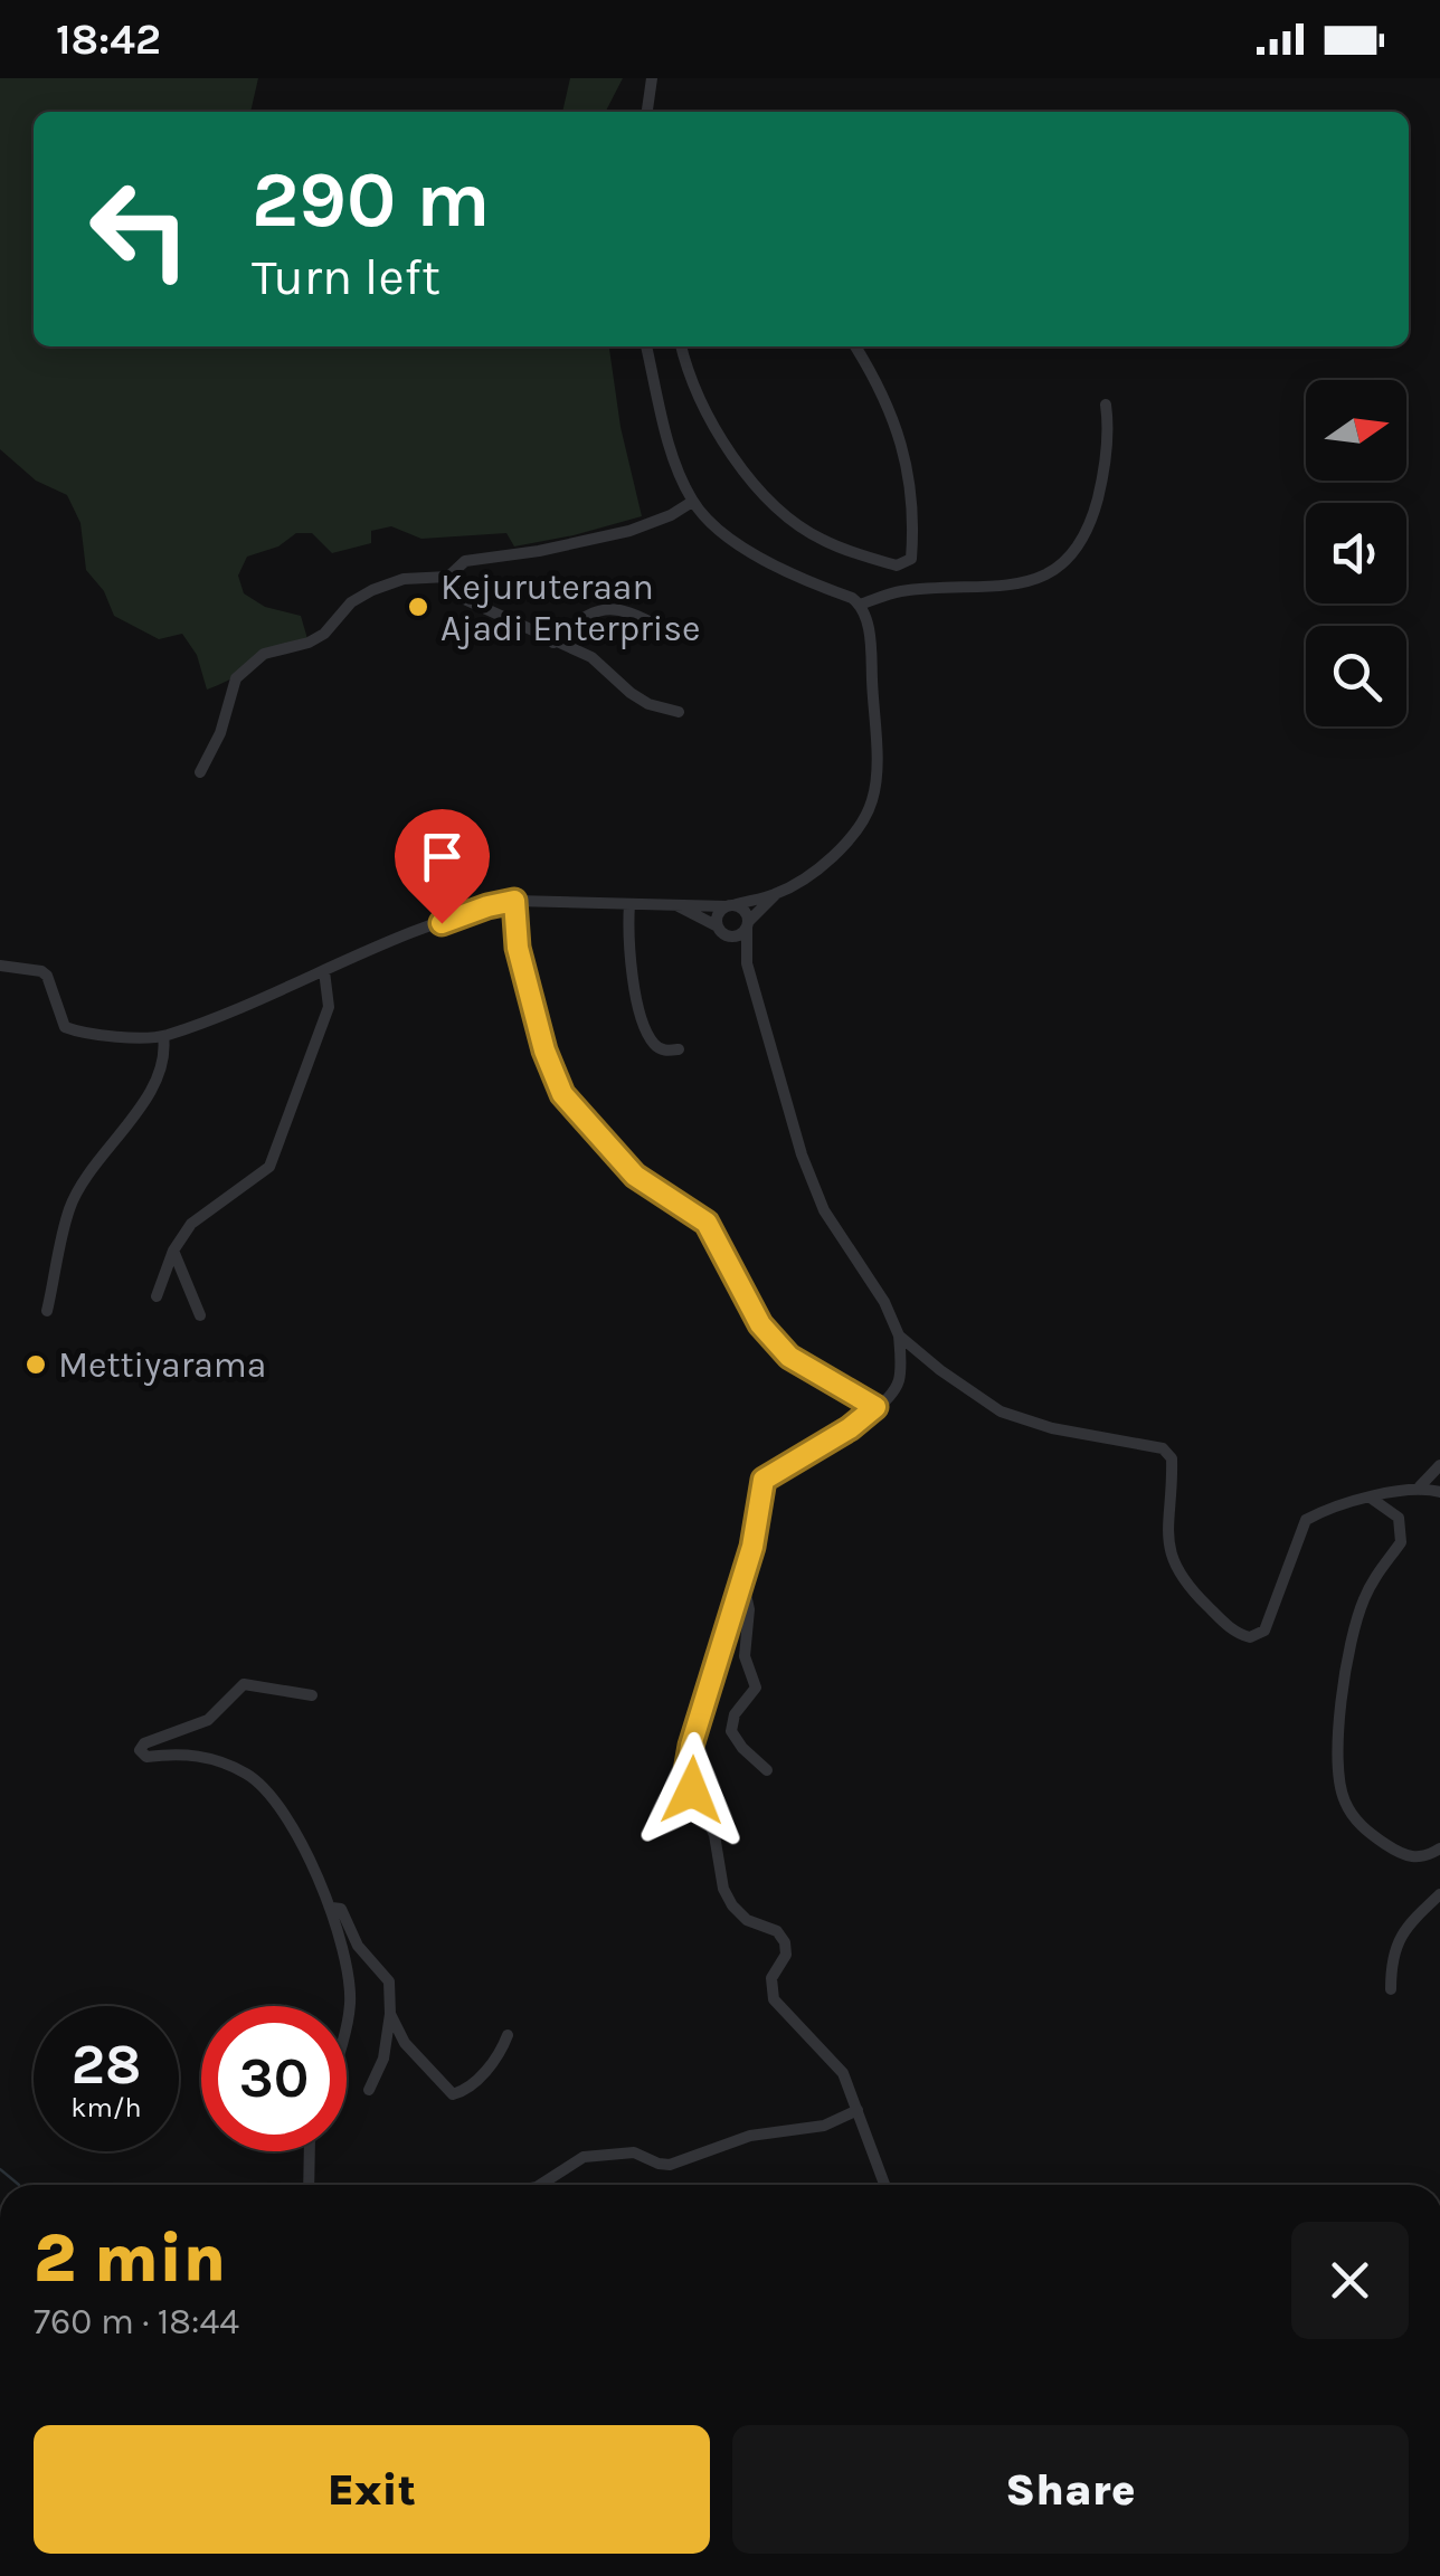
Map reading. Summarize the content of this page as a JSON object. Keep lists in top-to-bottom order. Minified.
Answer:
{"places":["Kejuruteraan Ajadi Enterprise","Mettiyarama"],"north":"right","page":{"status":"18:42","turn":["290 m","Turn left"],"speed":"28 km/h","limit":"30","heading":["2 min","760 m · 18:44"],"buttons":["Exit","Share"]}}
